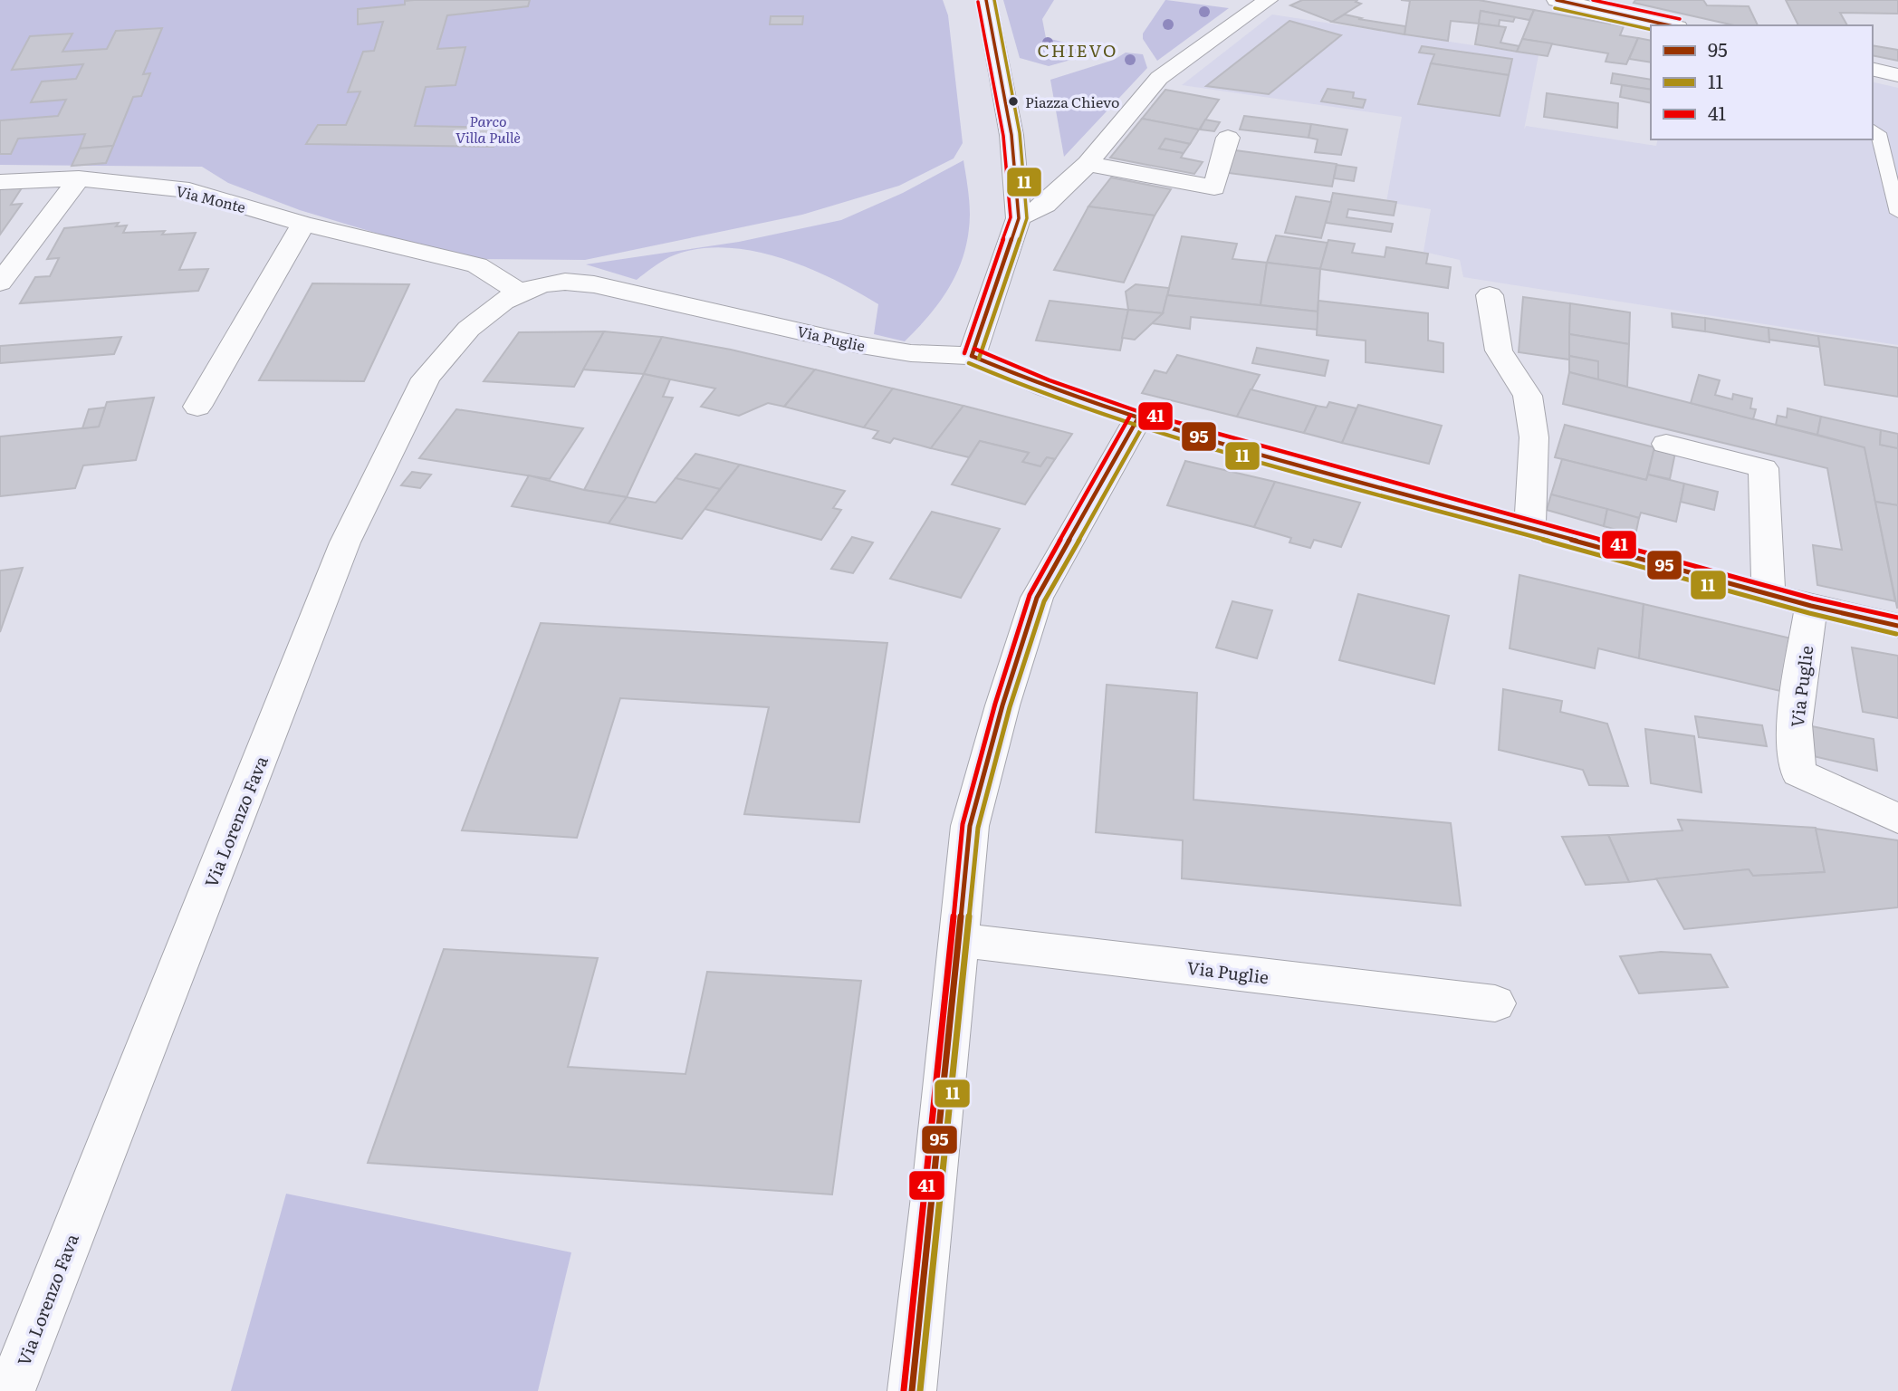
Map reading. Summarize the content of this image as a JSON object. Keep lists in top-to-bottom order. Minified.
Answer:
{"streets":{"street":["Via Monte","Via Puglie","Via Lorenzo Fava"]},"crossings":[["Via Monte","Via Puglie"],["Via Monte","Via Lorenzo Fava"],["Via Puglie","Via Lorenzo Fava"]],"districts":["CHIEVO"],"parks":["Parco Villa Pullè"],"places":["Piazza Chievo"],"lines":["transit line 95","transit line 11","transit line 41"],"legend":["95","11","41"]}
